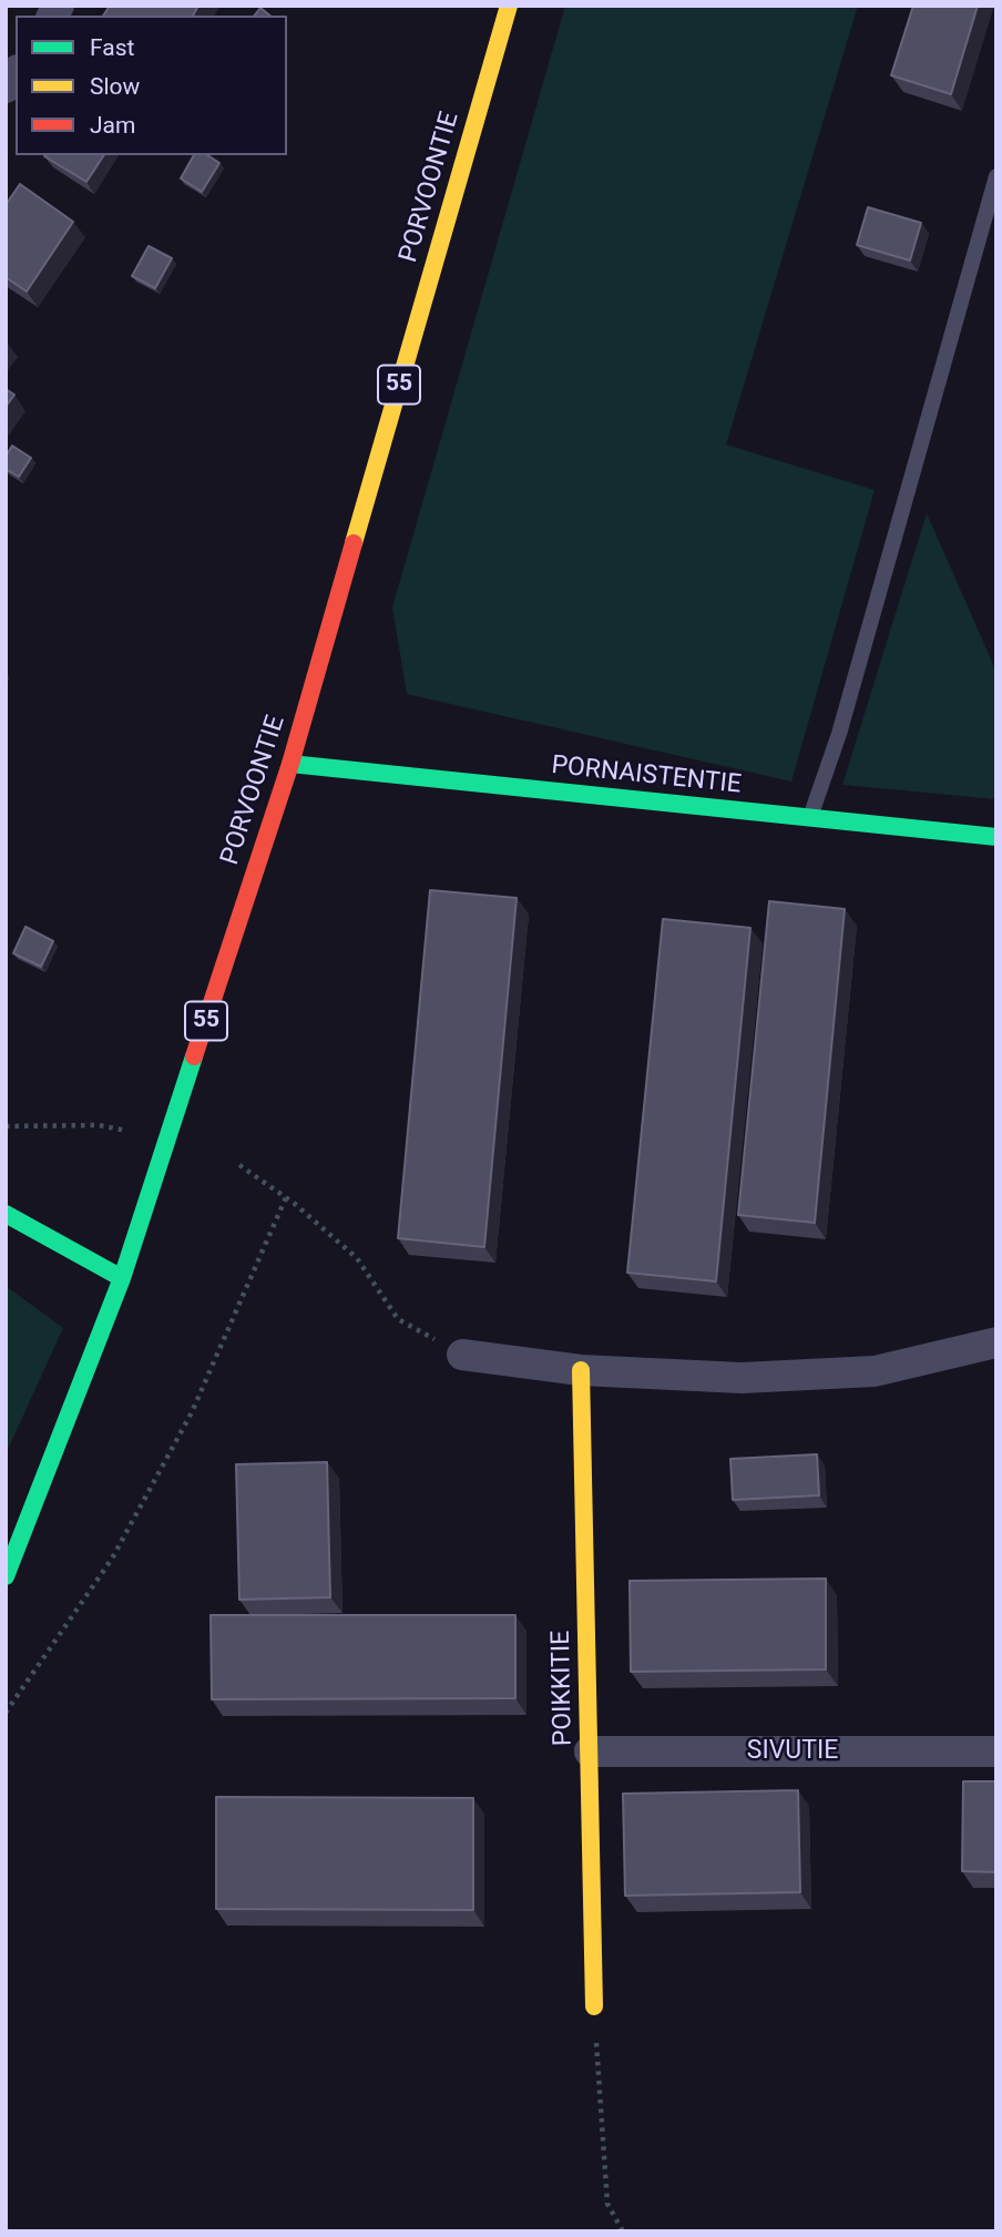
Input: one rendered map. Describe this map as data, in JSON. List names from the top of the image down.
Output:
{
  "streets": {
    "main road": [
      "PORVOONTIE",
      "55",
      "PORNAISTENTIE",
      "POIKKITIE"
    ],
    "street": ["SIVUTIE"]
  },
  "crossings": [
    ["PORVOONTIE", "PORNAISTENTIE"],
    ["POIKKITIE", "SIVUTIE"]
  ],
  "legend": ["Fast", "Slow", "Jam"]
}
